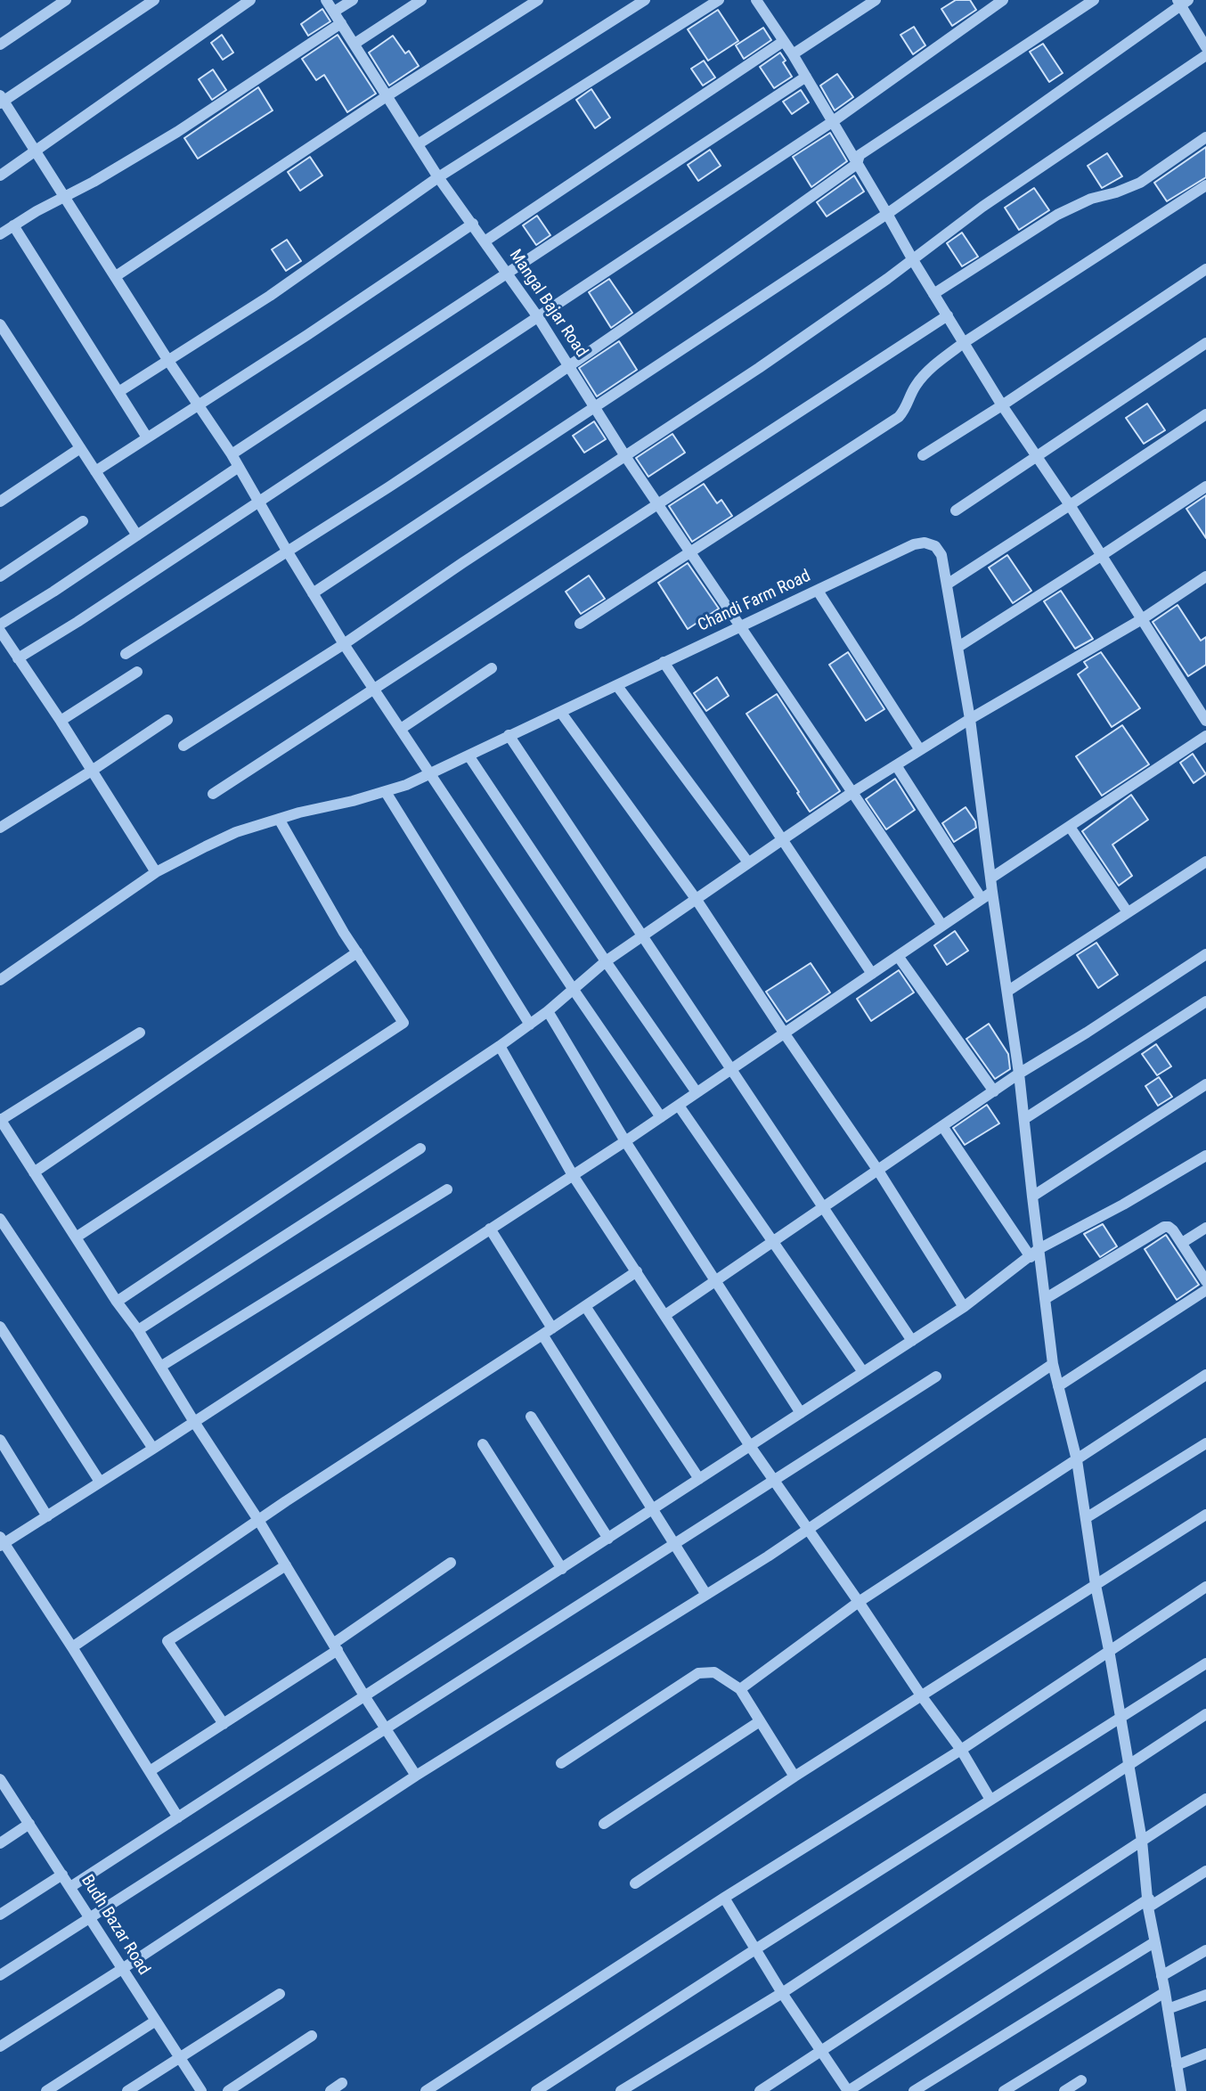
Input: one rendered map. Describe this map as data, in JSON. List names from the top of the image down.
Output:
{
  "streets": {
    "street": ["Mangal Bajar Road", "Chandi Farm Road", "Budh Bazar Road"]
  },
  "crossings": [
    ["Mangal Bajar Road", "Chandi Farm Road"]
  ]
}
